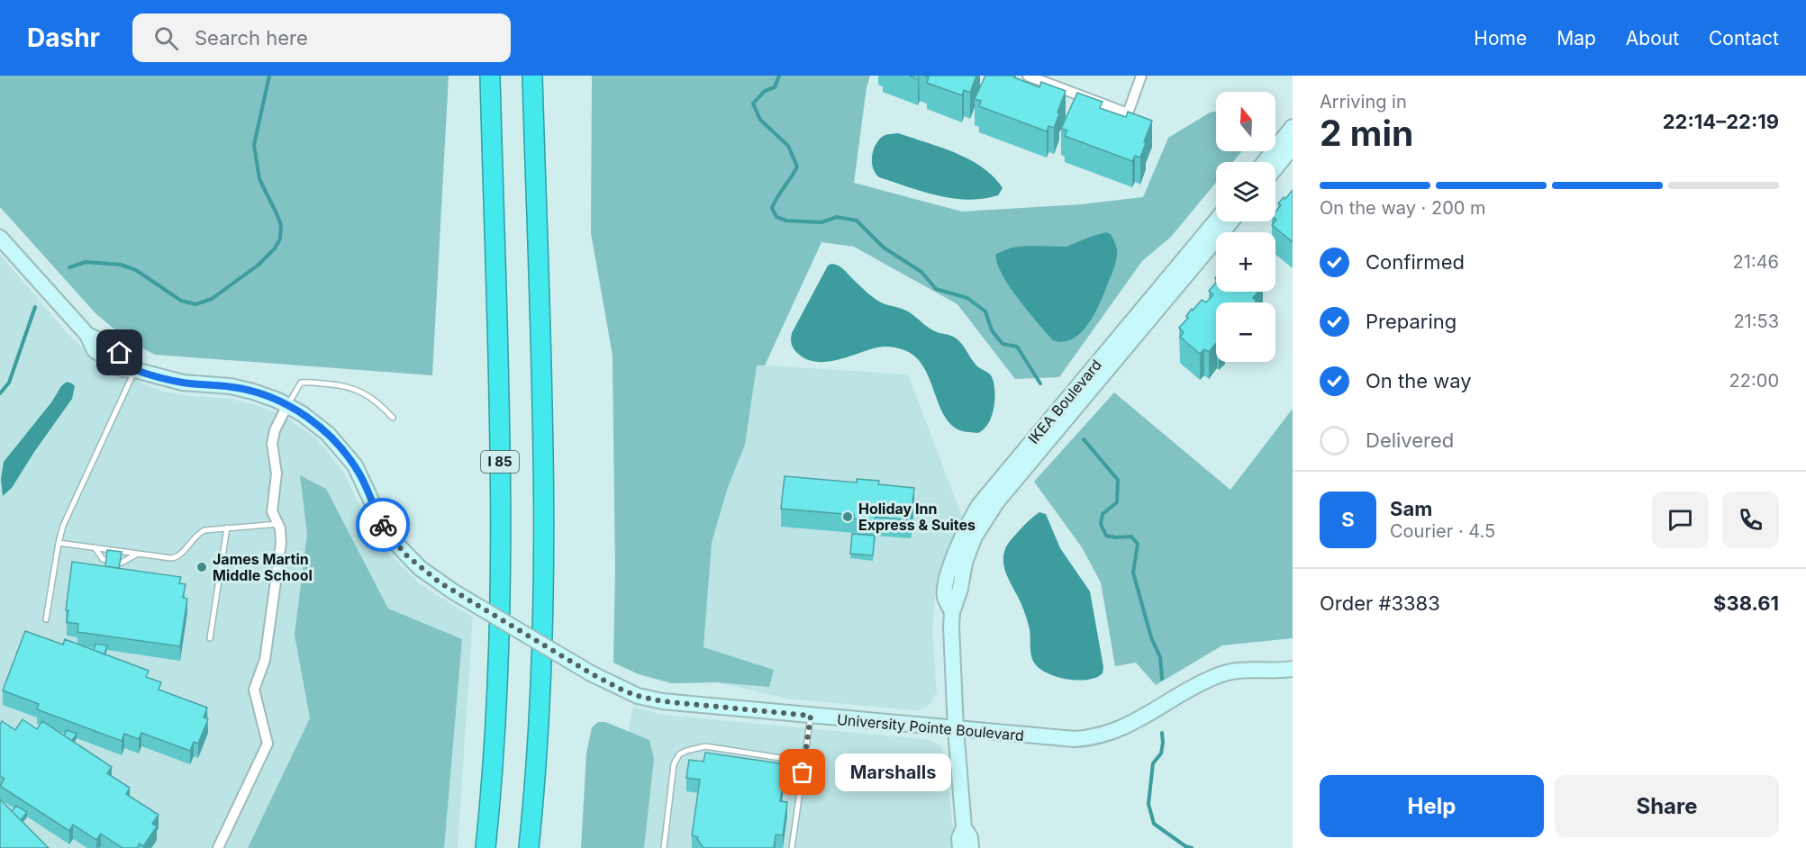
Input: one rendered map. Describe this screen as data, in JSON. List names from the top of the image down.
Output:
{
  "streets": {
    "highway": ["I 85"],
    "street": ["IKEA Boulevard", "University Pointe Boulevard"]
  },
  "crossings": [
    ["IKEA Boulevard", "University Pointe Boulevard"]
  ],
  "places": ["Holiday Inn Express & Suites", "James Martin Middle School", "Marshalls"],
  "north": "top",
  "page": {
    "header": "Dashr",
    "search": "Search here",
    "nav": [
      "Home",
      "Map",
      "About",
      "Contact"
    ],
    "heading": ["2 min", "Arriving in", "22:14–22:19"],
    "panel": [
      "Sam",
      "Courier · 4.5",
      "Order #3383",
      "$38.61"
    ],
    "map_buttons": ["+", "−"],
    "bar": "On the way · 200 m",
    "list": [
      ["Confirmed", "21:46"],
      ["Preparing", "21:53"],
      ["On the way", "22:00"],
      "Delivered"
    ],
    "round": "S",
    "bubble": "Marshalls",
    "buttons": ["Help", "Share"]
  }
}
